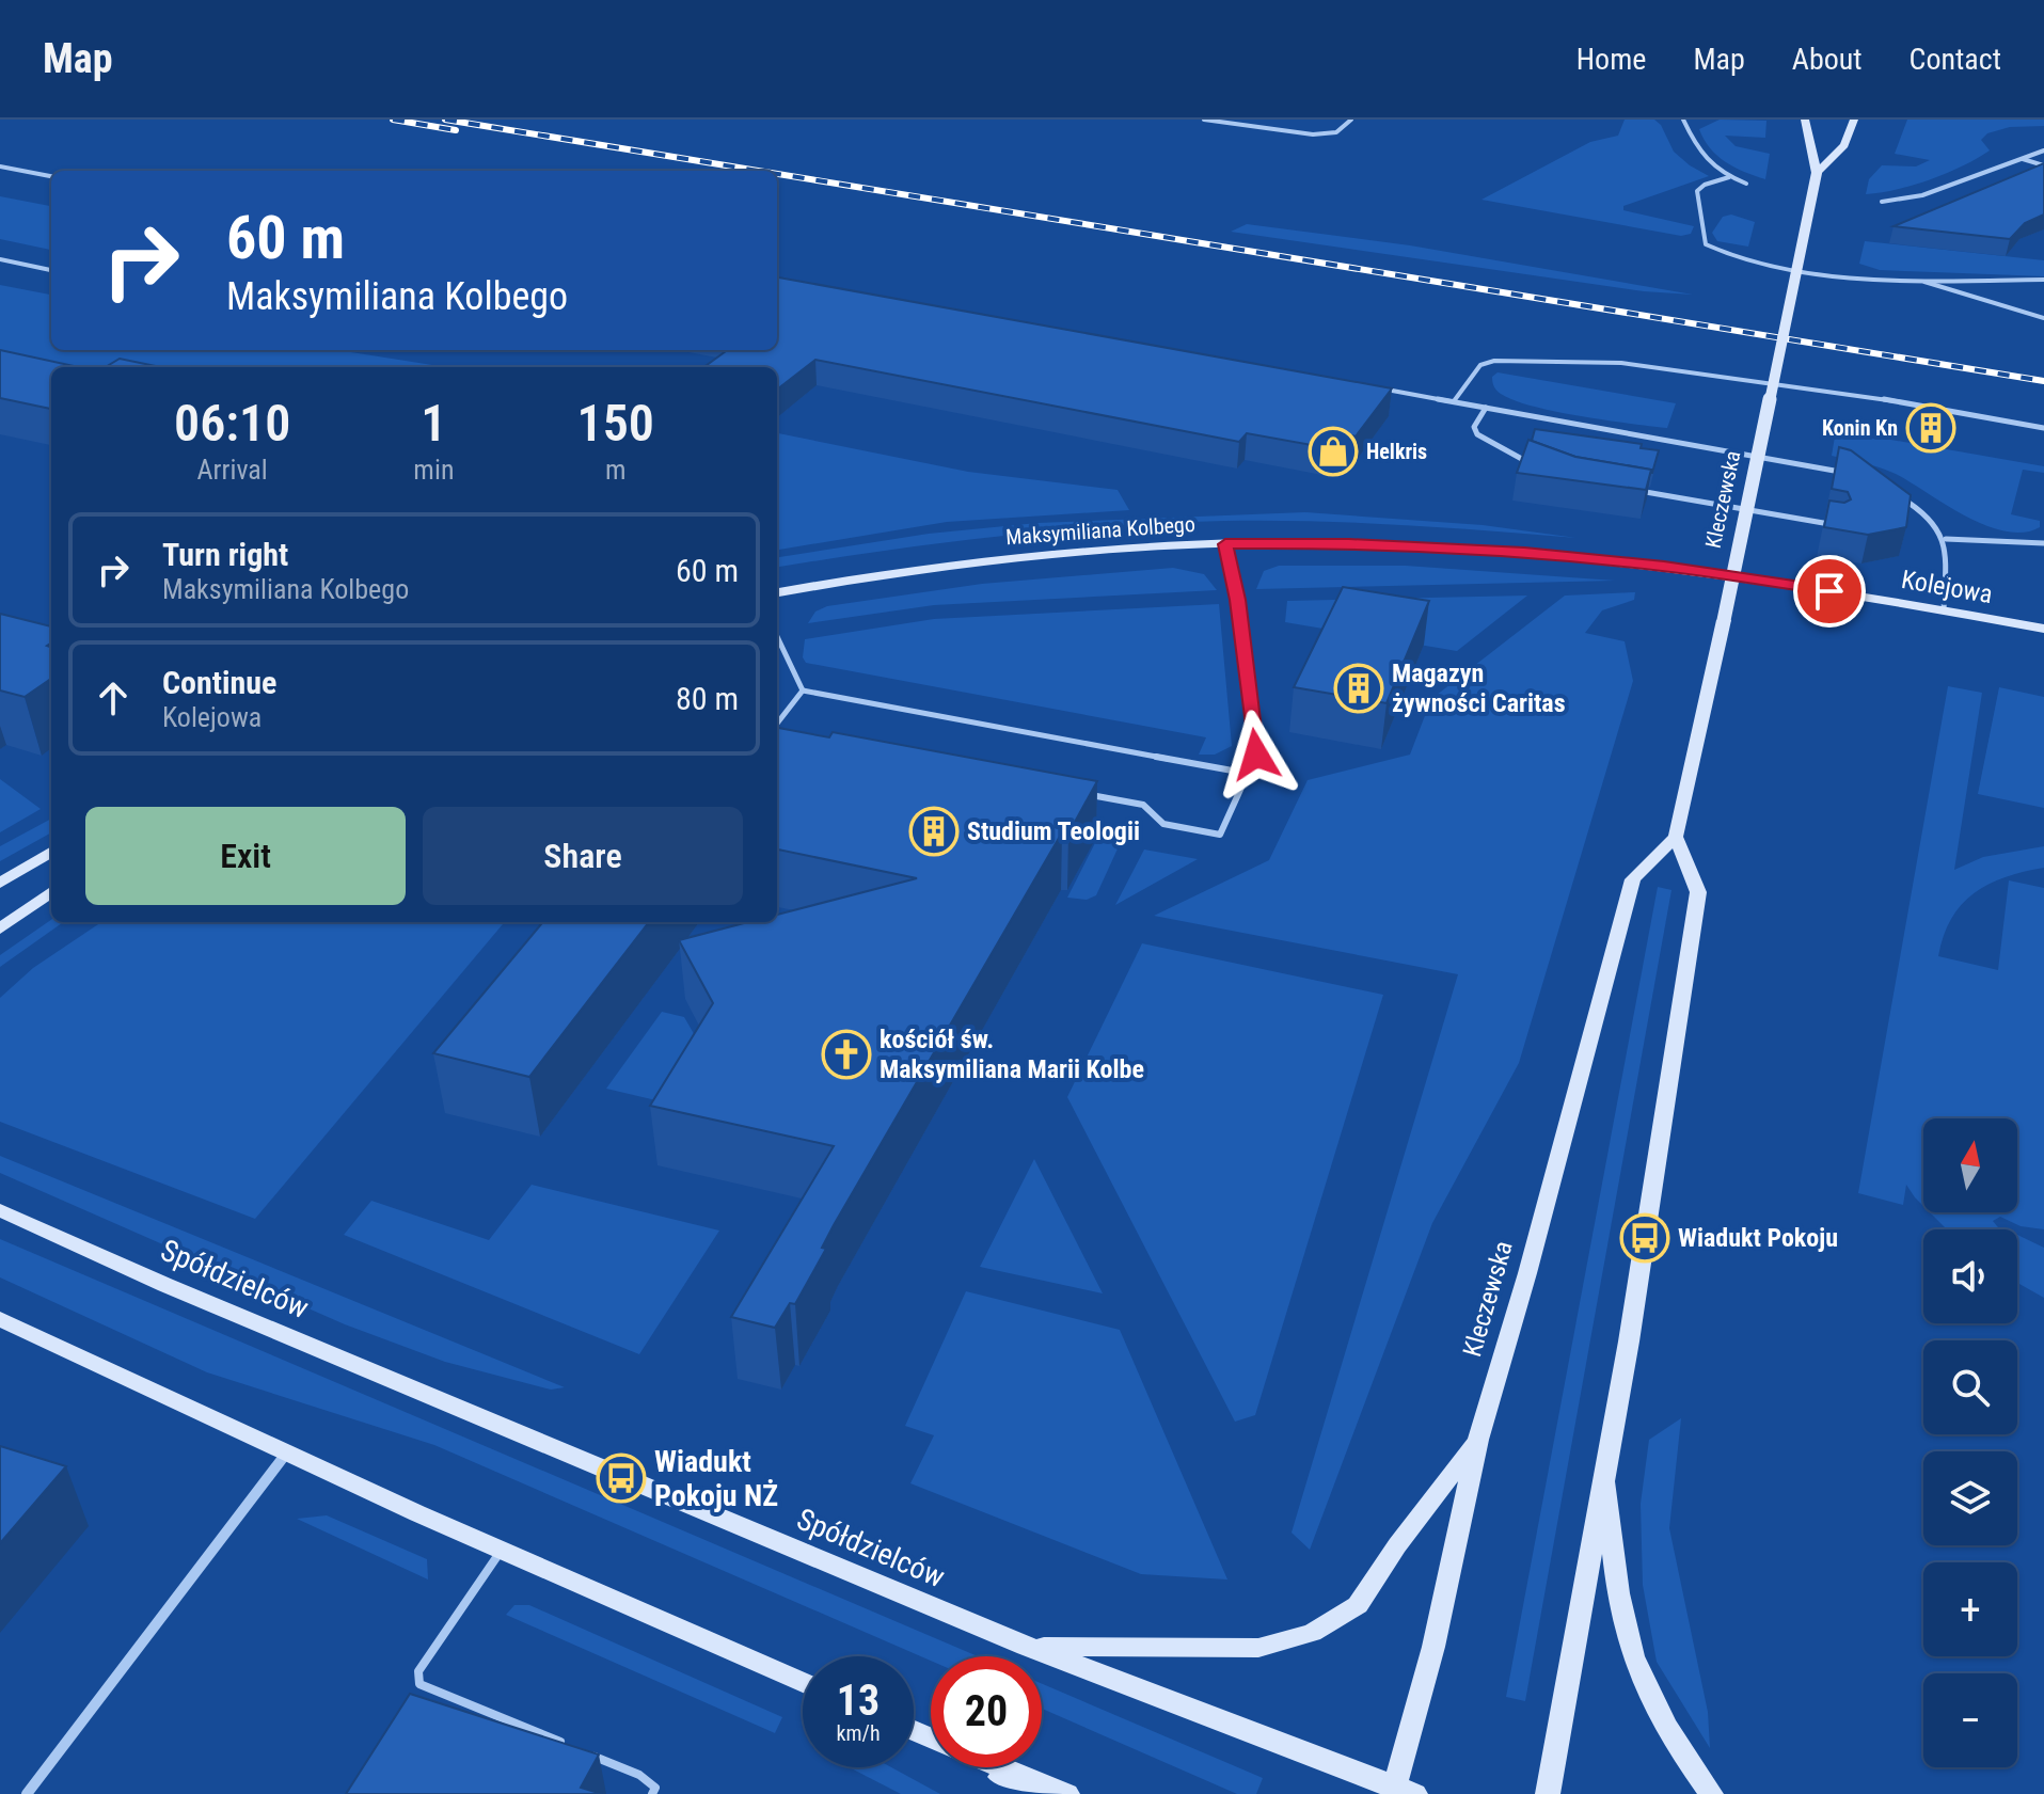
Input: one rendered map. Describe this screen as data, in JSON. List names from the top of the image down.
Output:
{
  "streets": {
    "main road": [
      "Kleczewska",
      "Maksymiliana Kolbego",
      "Kolejowa",
      "Spółdzielców"
    ]
  },
  "crossings": [
    ["Kleczewska", "Spółdzielców"],
    ["Maksymiliana Kolbego", "Kolejowa"]
  ],
  "places": {
    "building": ["Konin Kn", "Magazyn żywności Caritas", "Studium Teologii"],
    "shop": ["Helkris"],
    "church": ["kościół św. Maksymiliana Marii Kolbe"],
    "bus stop": ["Wiadukt Pokoju", "Wiadukt Pokoju NŻ"]
  },
  "north": "top",
  "page": {
    "header": "Map",
    "nav": [
      "Home",
      "Map",
      "About",
      "Contact"
    ],
    "turn": ["60 m", "Maksymiliana Kolbego"],
    "eta": [
      "06:10",
      "Arrival",
      "1",
      "min",
      "150",
      "m"
    ],
    "list": [
      {
        "name": "Turn right",
        "note": "Maksymiliana Kolbego",
        "value": "60 m"
      },
      {
        "name": "Continue",
        "note": "Kolejowa",
        "value": "80 m"
      }
    ],
    "buttons": ["Exit", "Share"],
    "map_buttons": ["+", "−"],
    "speed": "13 km/h",
    "limit": "20"
  }
}
